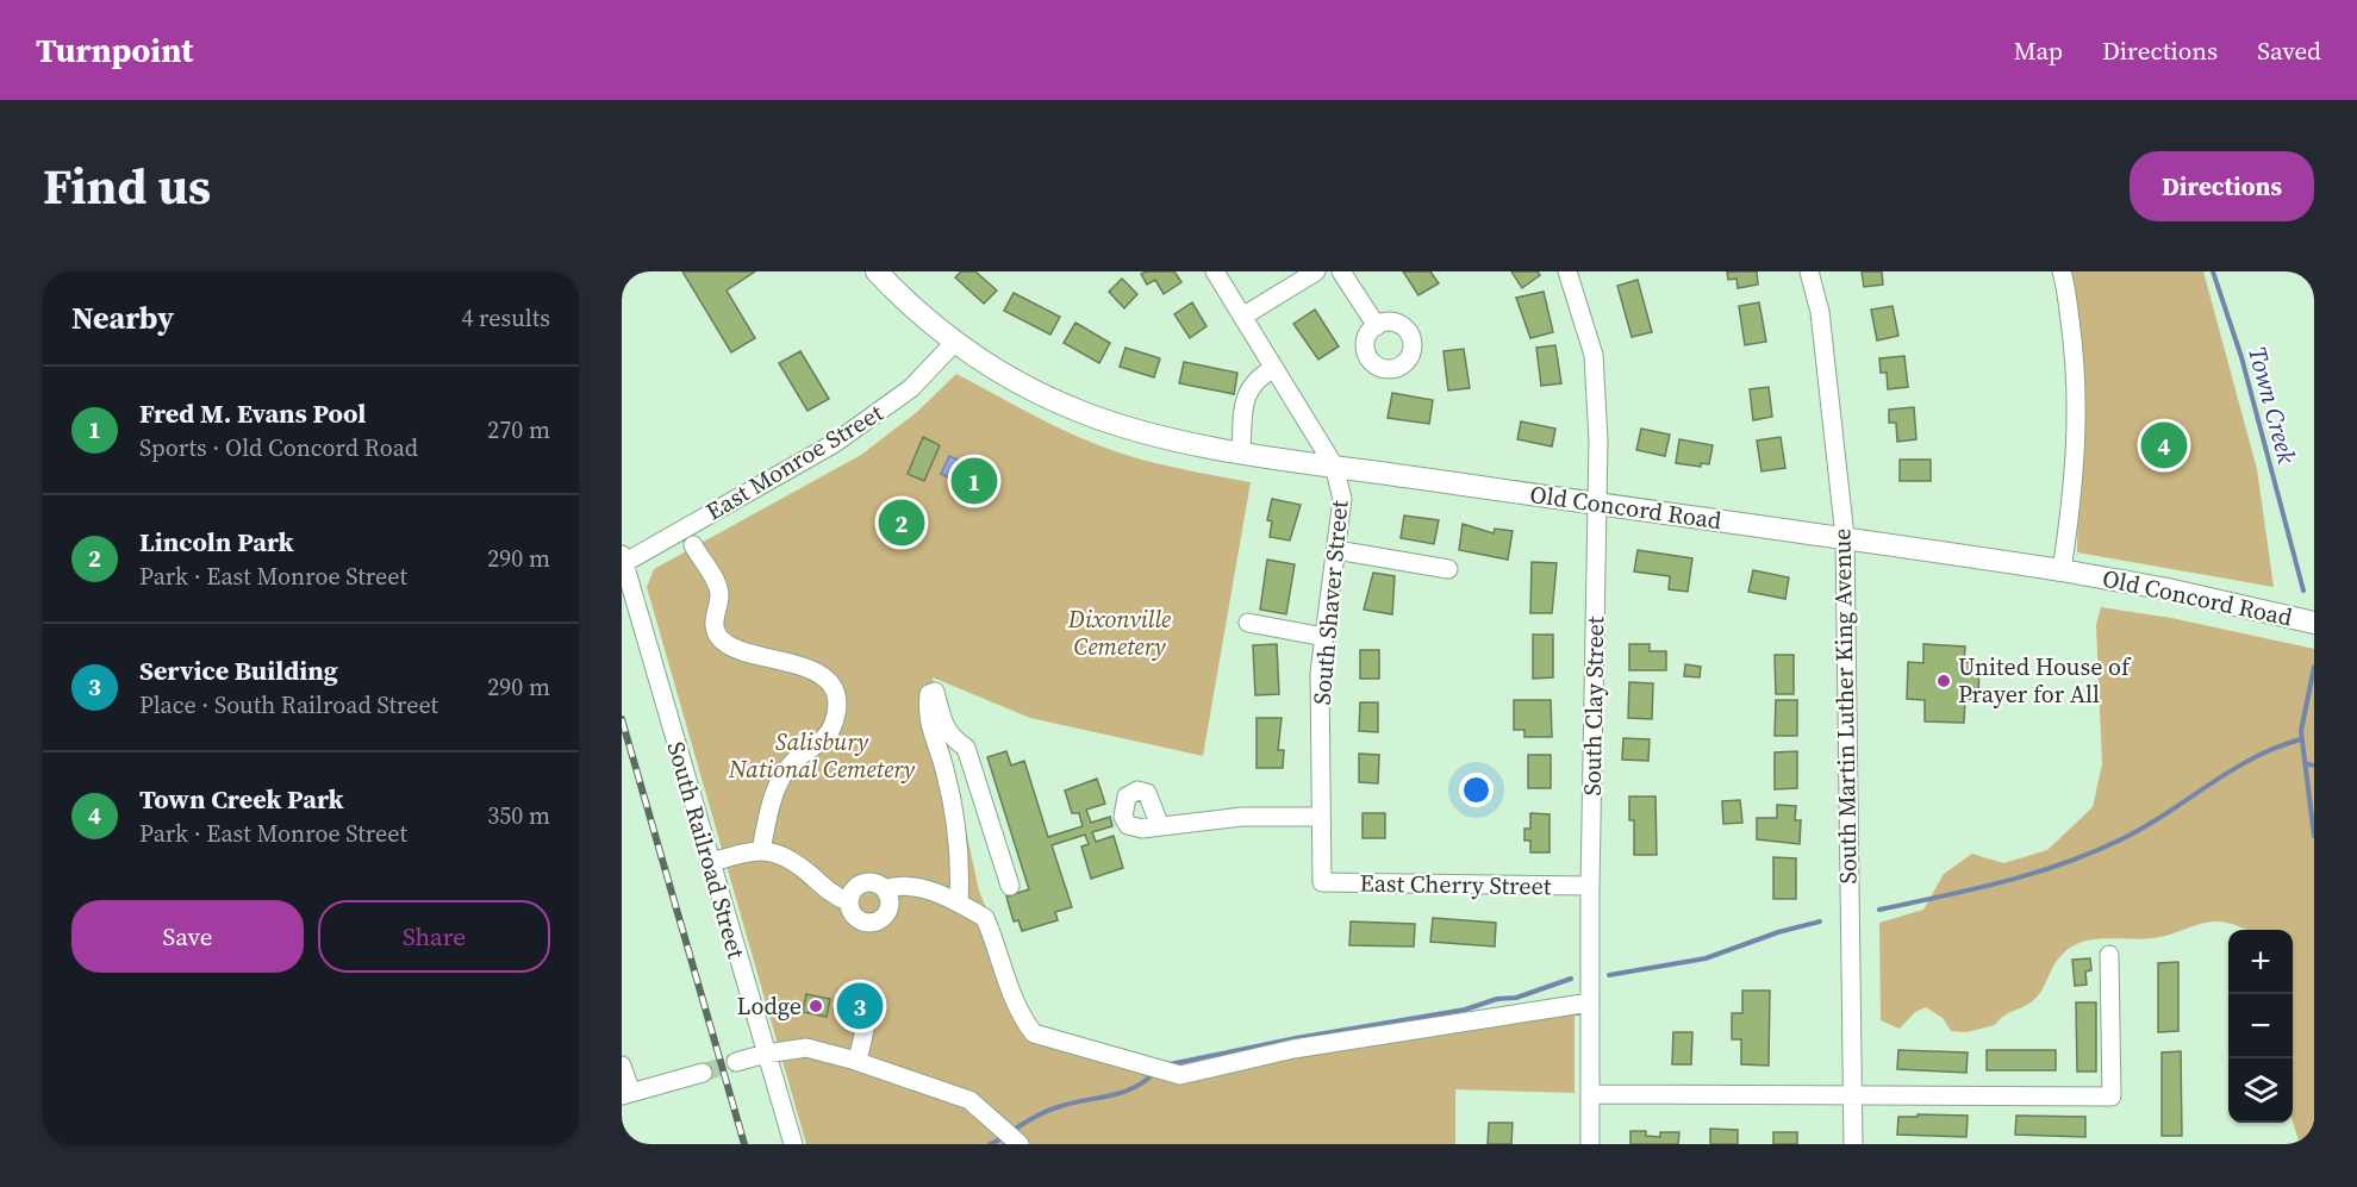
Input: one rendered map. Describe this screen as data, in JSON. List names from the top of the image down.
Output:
{
  "streets": {
    "main road": ["Old Concord Road"],
    "street": [
      "East Monroe Street",
      "South Shaver Street",
      "South Clay Street",
      "South Martin Luther King Avenue",
      "South Railroad Street",
      "East Cherry Street"
    ]
  },
  "crossings": [
    ["East Monroe Street", "Old Concord Road"],
    ["East Monroe Street", "South Railroad Street"],
    ["Old Concord Road", "South Shaver Street"],
    ["Old Concord Road", "South Clay Street"],
    ["Old Concord Road", "South Martin Luther King Avenue"],
    ["South Shaver Street", "East Cherry Street"],
    ["South Clay Street", "East Cherry Street"]
  ],
  "water": ["Town Creek"],
  "parks": ["Dixonville Cemetery", "Salisbury National Cemetery"],
  "places": ["United House of Prayer for All", "Lodge"],
  "page": {
    "header": "Turnpoint",
    "nav": ["Map", "Directions", "Saved"],
    "title": "Find us",
    "buttons": [
      "Directions",
      ["Save", "Share"]
    ],
    "heading": ["Nearby", "4 results"],
    "list": [
      {
        "mark": "1",
        "name": "Fred M. Evans Pool",
        "note": "Sports · Old Concord Road",
        "value": "270 m"
      },
      {
        "mark": "2",
        "name": "Lincoln Park",
        "note": "Park · East Monroe Street",
        "value": "290 m"
      },
      {
        "mark": "3",
        "name": "Service Building",
        "note": "Place · South Railroad Street",
        "value": "290 m"
      },
      {
        "mark": "4",
        "name": "Town Creek Park",
        "note": "Park · East Monroe Street",
        "value": "350 m"
      }
    ],
    "pins": [
      "4",
      "1",
      "2",
      "3"
    ],
    "map_buttons": ["+", "−"]
  }
}
